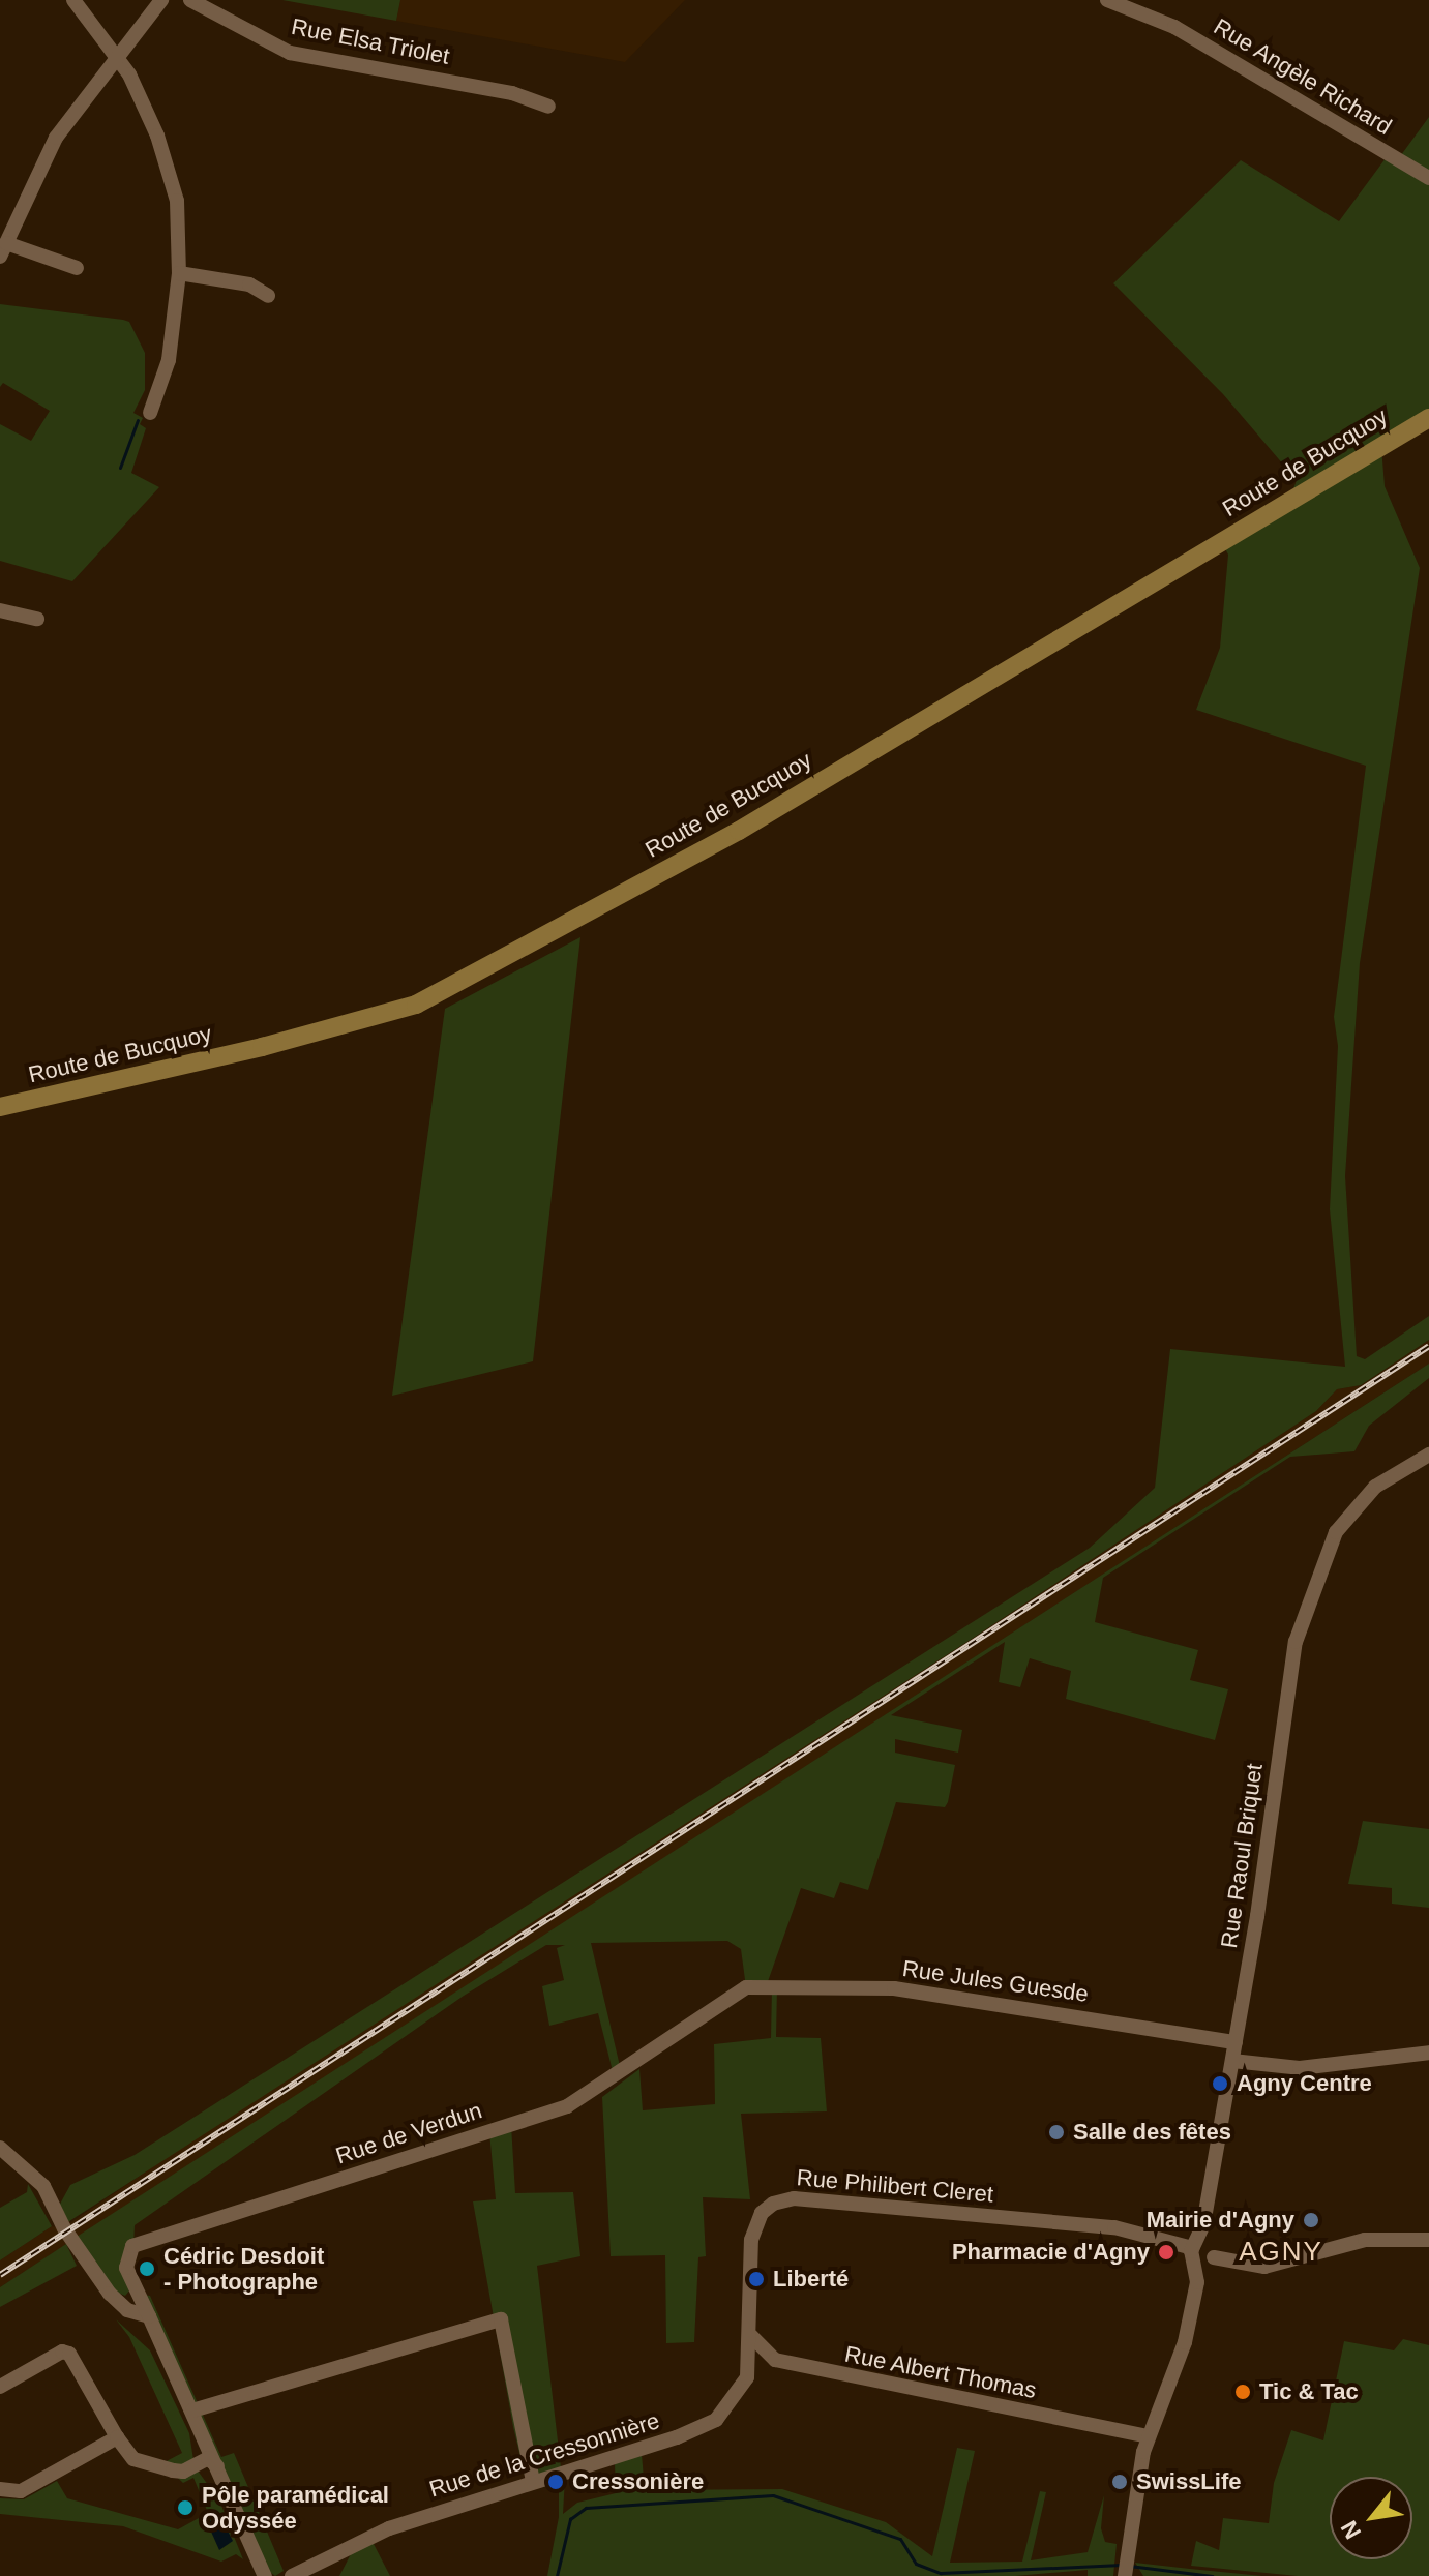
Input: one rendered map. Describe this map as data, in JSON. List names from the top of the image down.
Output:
{
  "streets": {
    "main road": ["Route de Bucquoy"],
    "street": [
      "Rue Elsa Triolet",
      "Rue Angèle Richard",
      "Rue Raoul Briquet",
      "Rue Jules Guesde",
      "Rue de Verdun",
      "Rue Philibert Cleret",
      "Rue Albert Thomas",
      "Rue de la Cressonnière"
    ]
  },
  "crossings": [
    ["Rue Raoul Briquet", "Rue Jules Guesde"],
    ["Rue Raoul Briquet", "Rue Philibert Cleret"],
    ["Rue Raoul Briquet", "Rue Albert Thomas"],
    ["Rue Jules Guesde", "Rue de Verdun"],
    ["Rue Philibert Cleret", "Rue de la Cressonnière"]
  ],
  "districts": ["AGNY"],
  "places": [
    "Agny Centre",
    "Salle des fêtes",
    "Mairie d'Agny",
    "Pharmacie d'Agny",
    "Cédric Desdoit - Photographe",
    "Liberté",
    "Tic & Tac",
    "Cressonière",
    "SwissLife",
    "Pôle paramédical Odyssée"
  ],
  "north": "bottom left"
}
